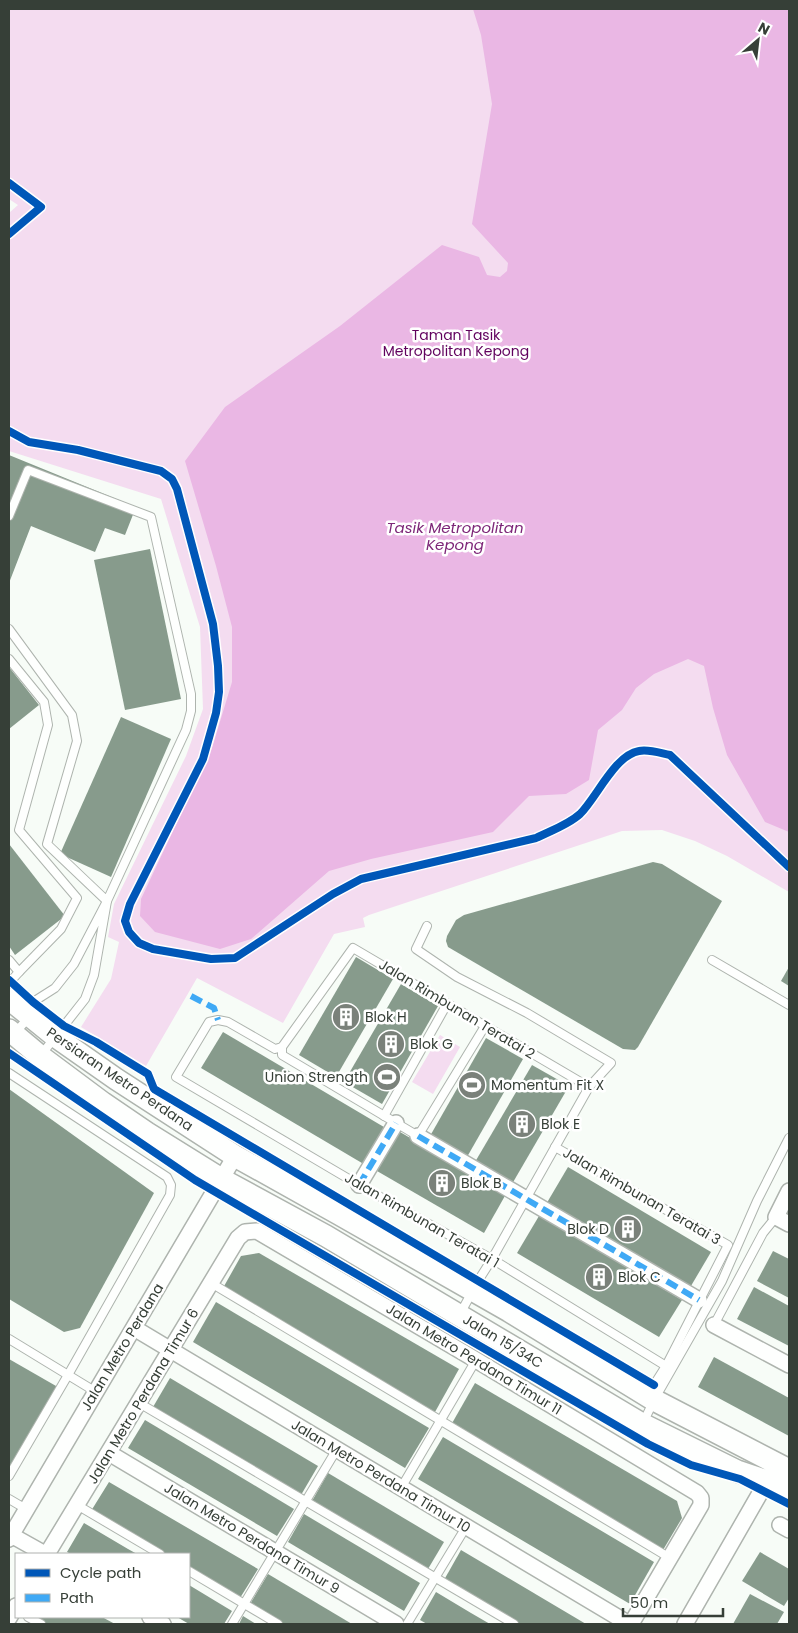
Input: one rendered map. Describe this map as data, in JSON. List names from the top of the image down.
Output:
{
  "streets": {
    "street": [
      "Persiaran Metro Perdana",
      "Jalan 15/34C",
      "Jalan Metro Perdana",
      "Jalan Metro Perdana Timur 11",
      "Jalan Metro Perdana Timur 6",
      "Jalan Metro Perdana Timur 10",
      "Jalan Metro Perdana Timur 9"
    ],
    "lane": ["Jalan Rimbunan Teratai 2", "Jalan Rimbunan Teratai 3", "Jalan Rimbunan Teratai 1"]
  },
  "crossings": [
    ["Jalan Rimbunan Teratai 2", "Jalan Rimbunan Teratai 1"],
    ["Persiaran Metro Perdana", "Jalan 15/34C"],
    ["Persiaran Metro Perdana", "Jalan Metro Perdana"],
    ["Jalan 15/34C", "Jalan Metro Perdana"],
    ["Jalan Metro Perdana", "Jalan Metro Perdana Timur 10"],
    ["Jalan Metro Perdana Timur 11", "Jalan Metro Perdana Timur 6"],
    ["Jalan Metro Perdana Timur 6", "Jalan Metro Perdana Timur 10"],
    ["Jalan Metro Perdana Timur 6", "Jalan Metro Perdana Timur 9"]
  ],
  "water": ["Tasik Metropolitan Kepong"],
  "parks": ["Taman Tasik Metropolitan Kepong"],
  "places": {
    "building": [
      "Blok H",
      "Blok G",
      "Blok E",
      "Blok B",
      "Blok D",
      "Blok C"
    ],
    "sports": ["Union Strength", "Momentum Fit X"]
  },
  "legend": ["Cycle path", "Path"],
  "scale_bar": "50 m",
  "north": "top right"
}
